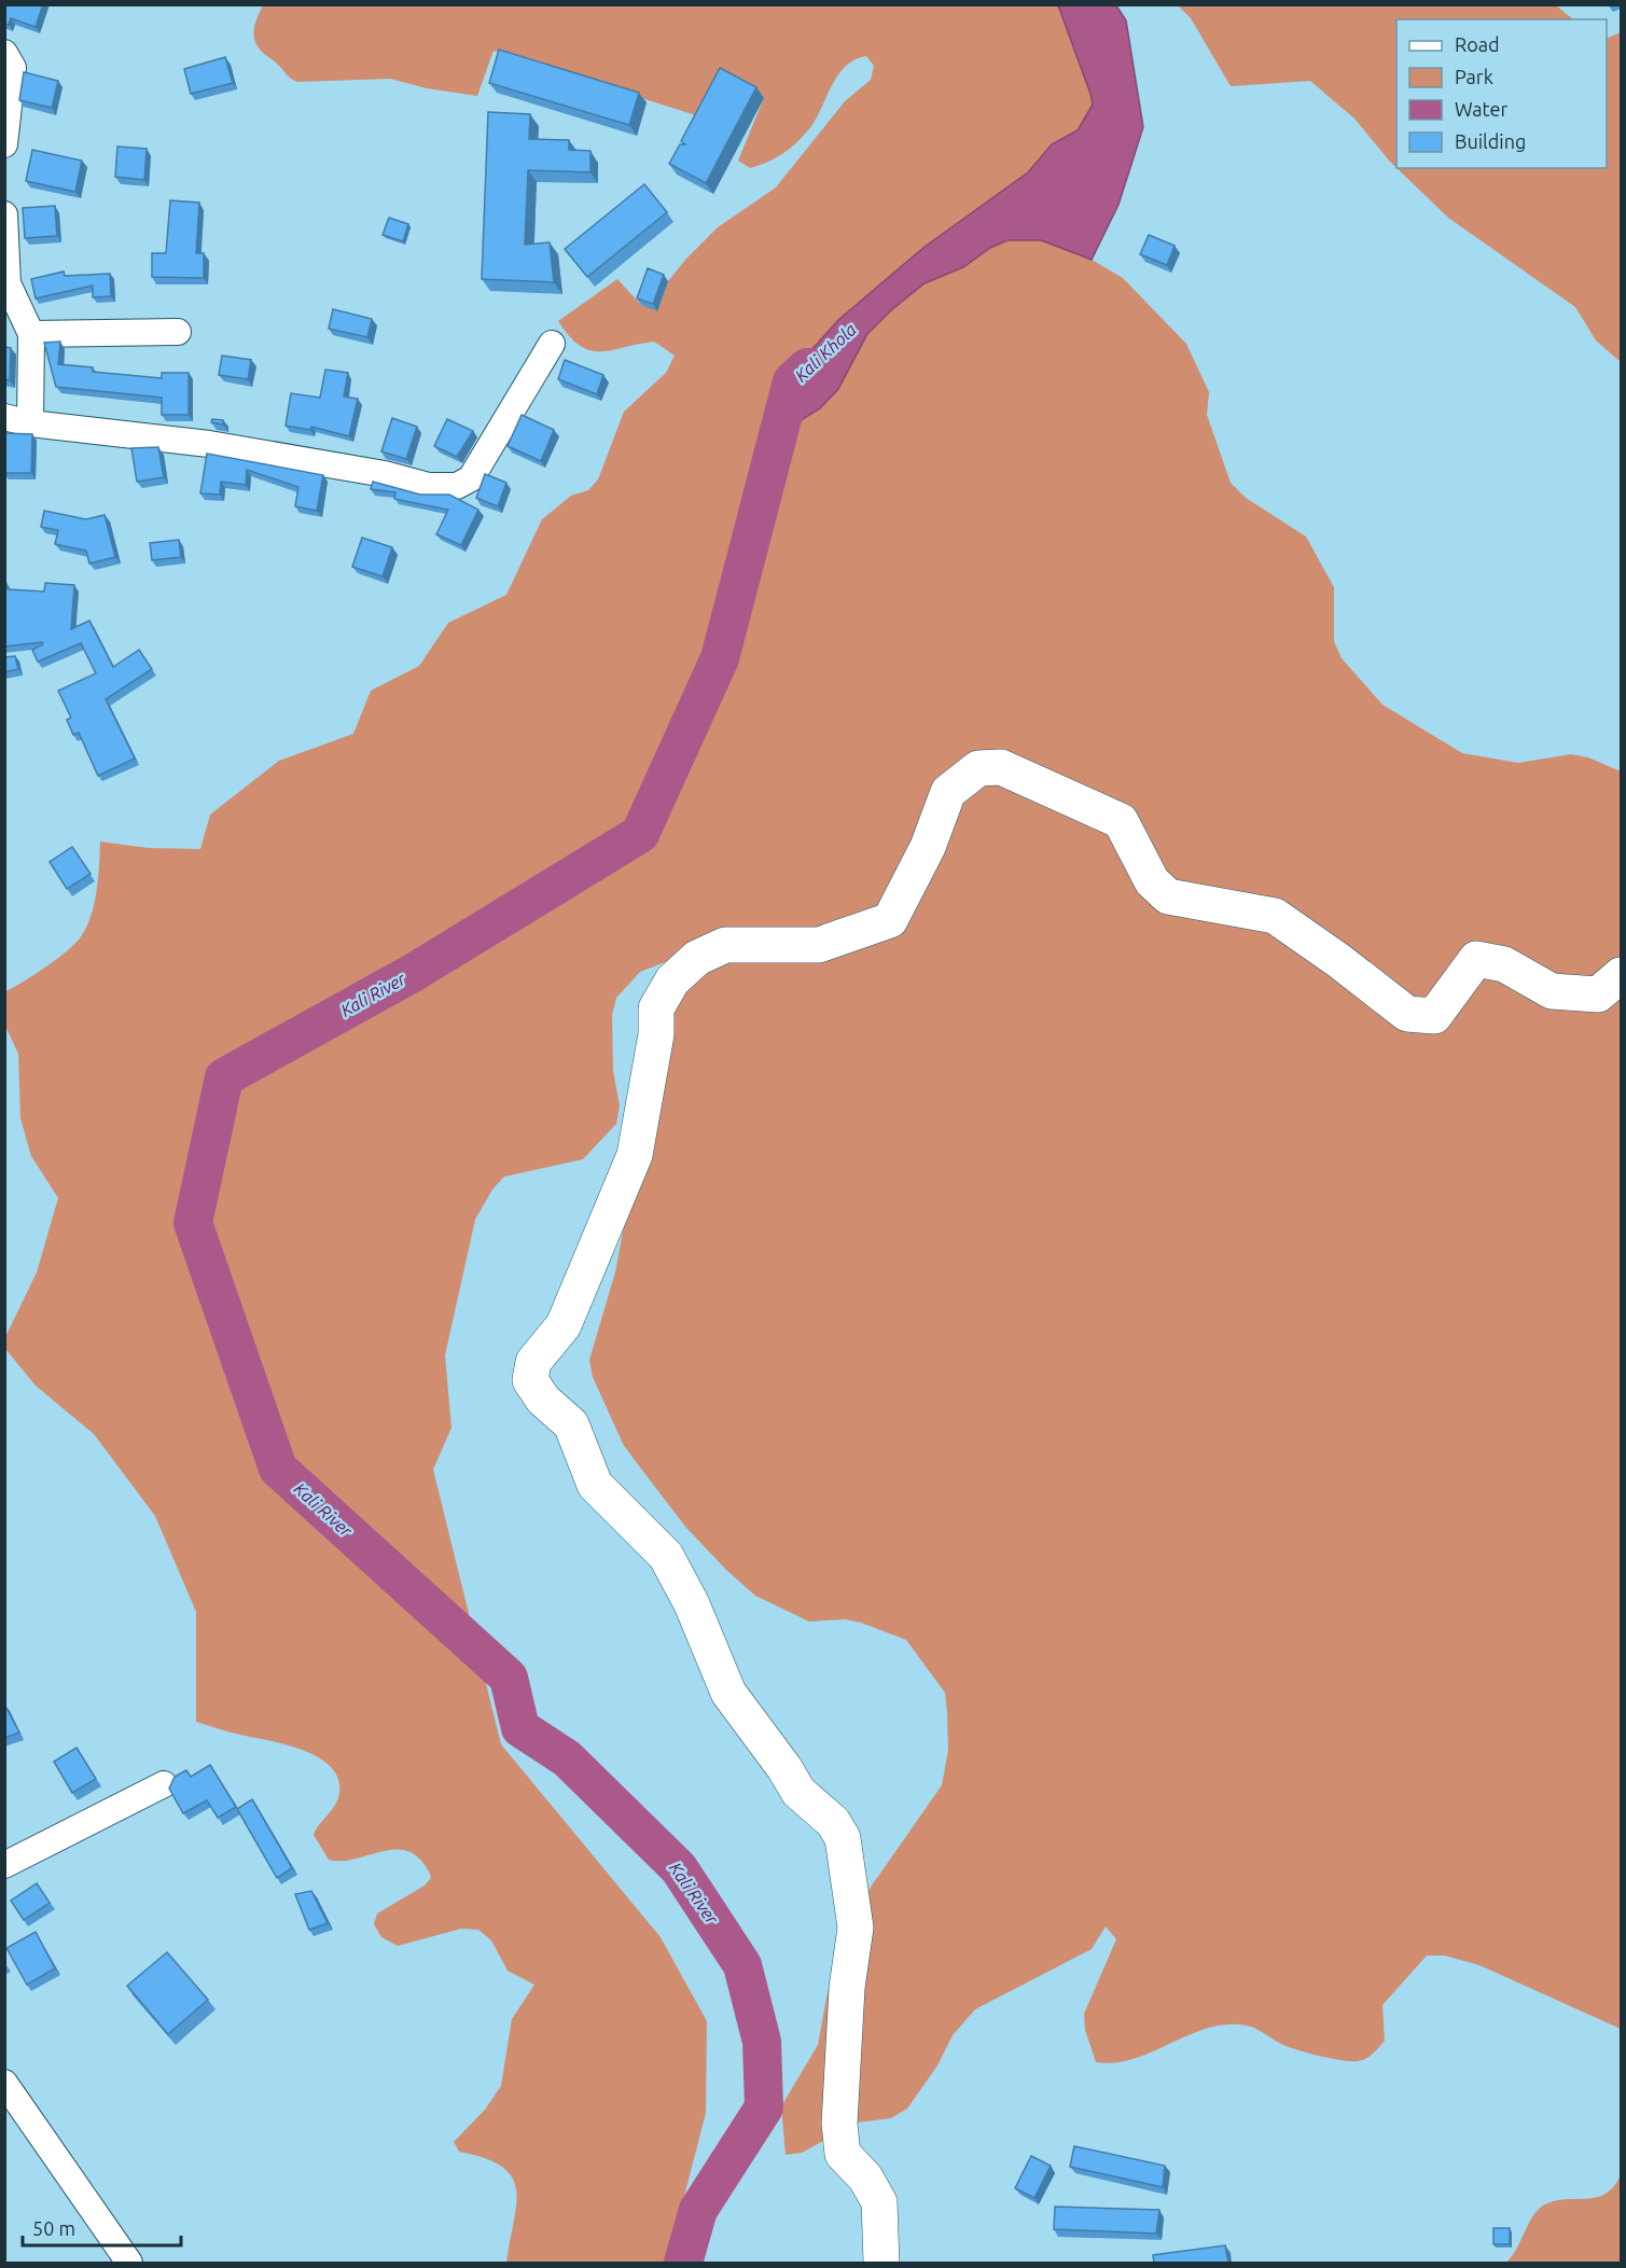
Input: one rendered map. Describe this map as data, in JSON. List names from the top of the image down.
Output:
{
  "water": ["Kali Khola", "Kali River"],
  "legend": [
    "Road",
    "Park",
    "Water",
    "Building"
  ],
  "scale_bar": "50 m"
}
